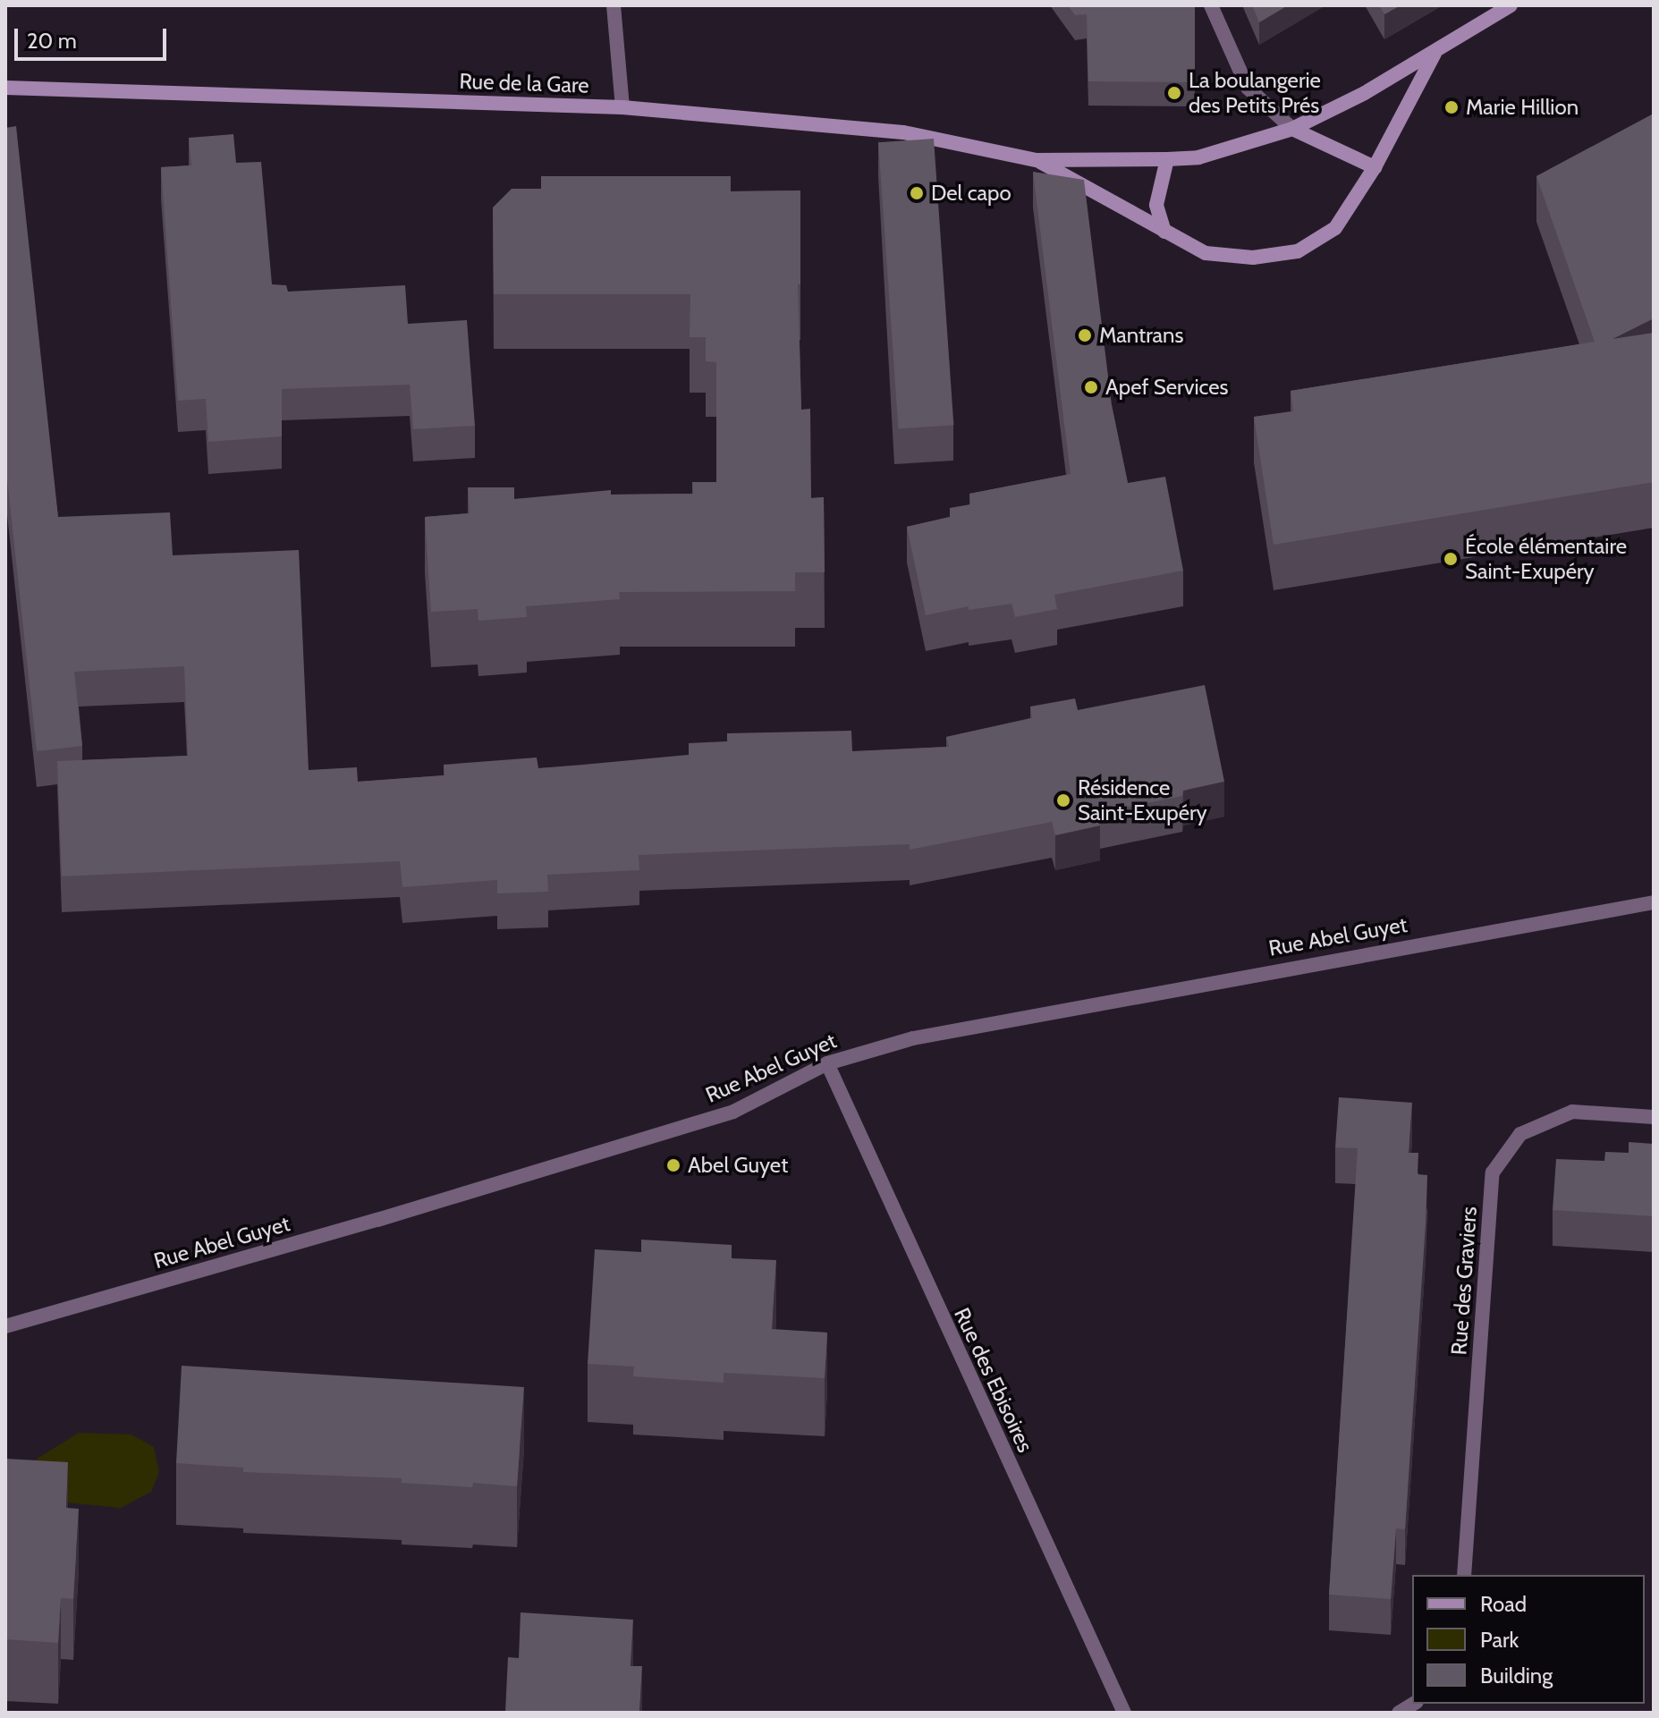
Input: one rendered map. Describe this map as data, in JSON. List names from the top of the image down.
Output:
{
  "streets": {
    "street": [
      "Rue de la Gare",
      "Rue Abel Guyet",
      "Rue des Graviers",
      "Rue des Ebisoires"
    ]
  },
  "crossings": [
    ["Rue Abel Guyet", "Rue des Ebisoires"]
  ],
  "places": [
    "La boulangerie des Petits Prés",
    "Marie Hillion",
    "Del capo",
    "Mantrans",
    "Apef Services",
    "École élémentaire Saint-Exupéry",
    "Résidence Saint-Exupéry",
    "Abel Guyet"
  ],
  "legend": ["Road", "Park", "Building"],
  "scale_bar": "20 m"
}
